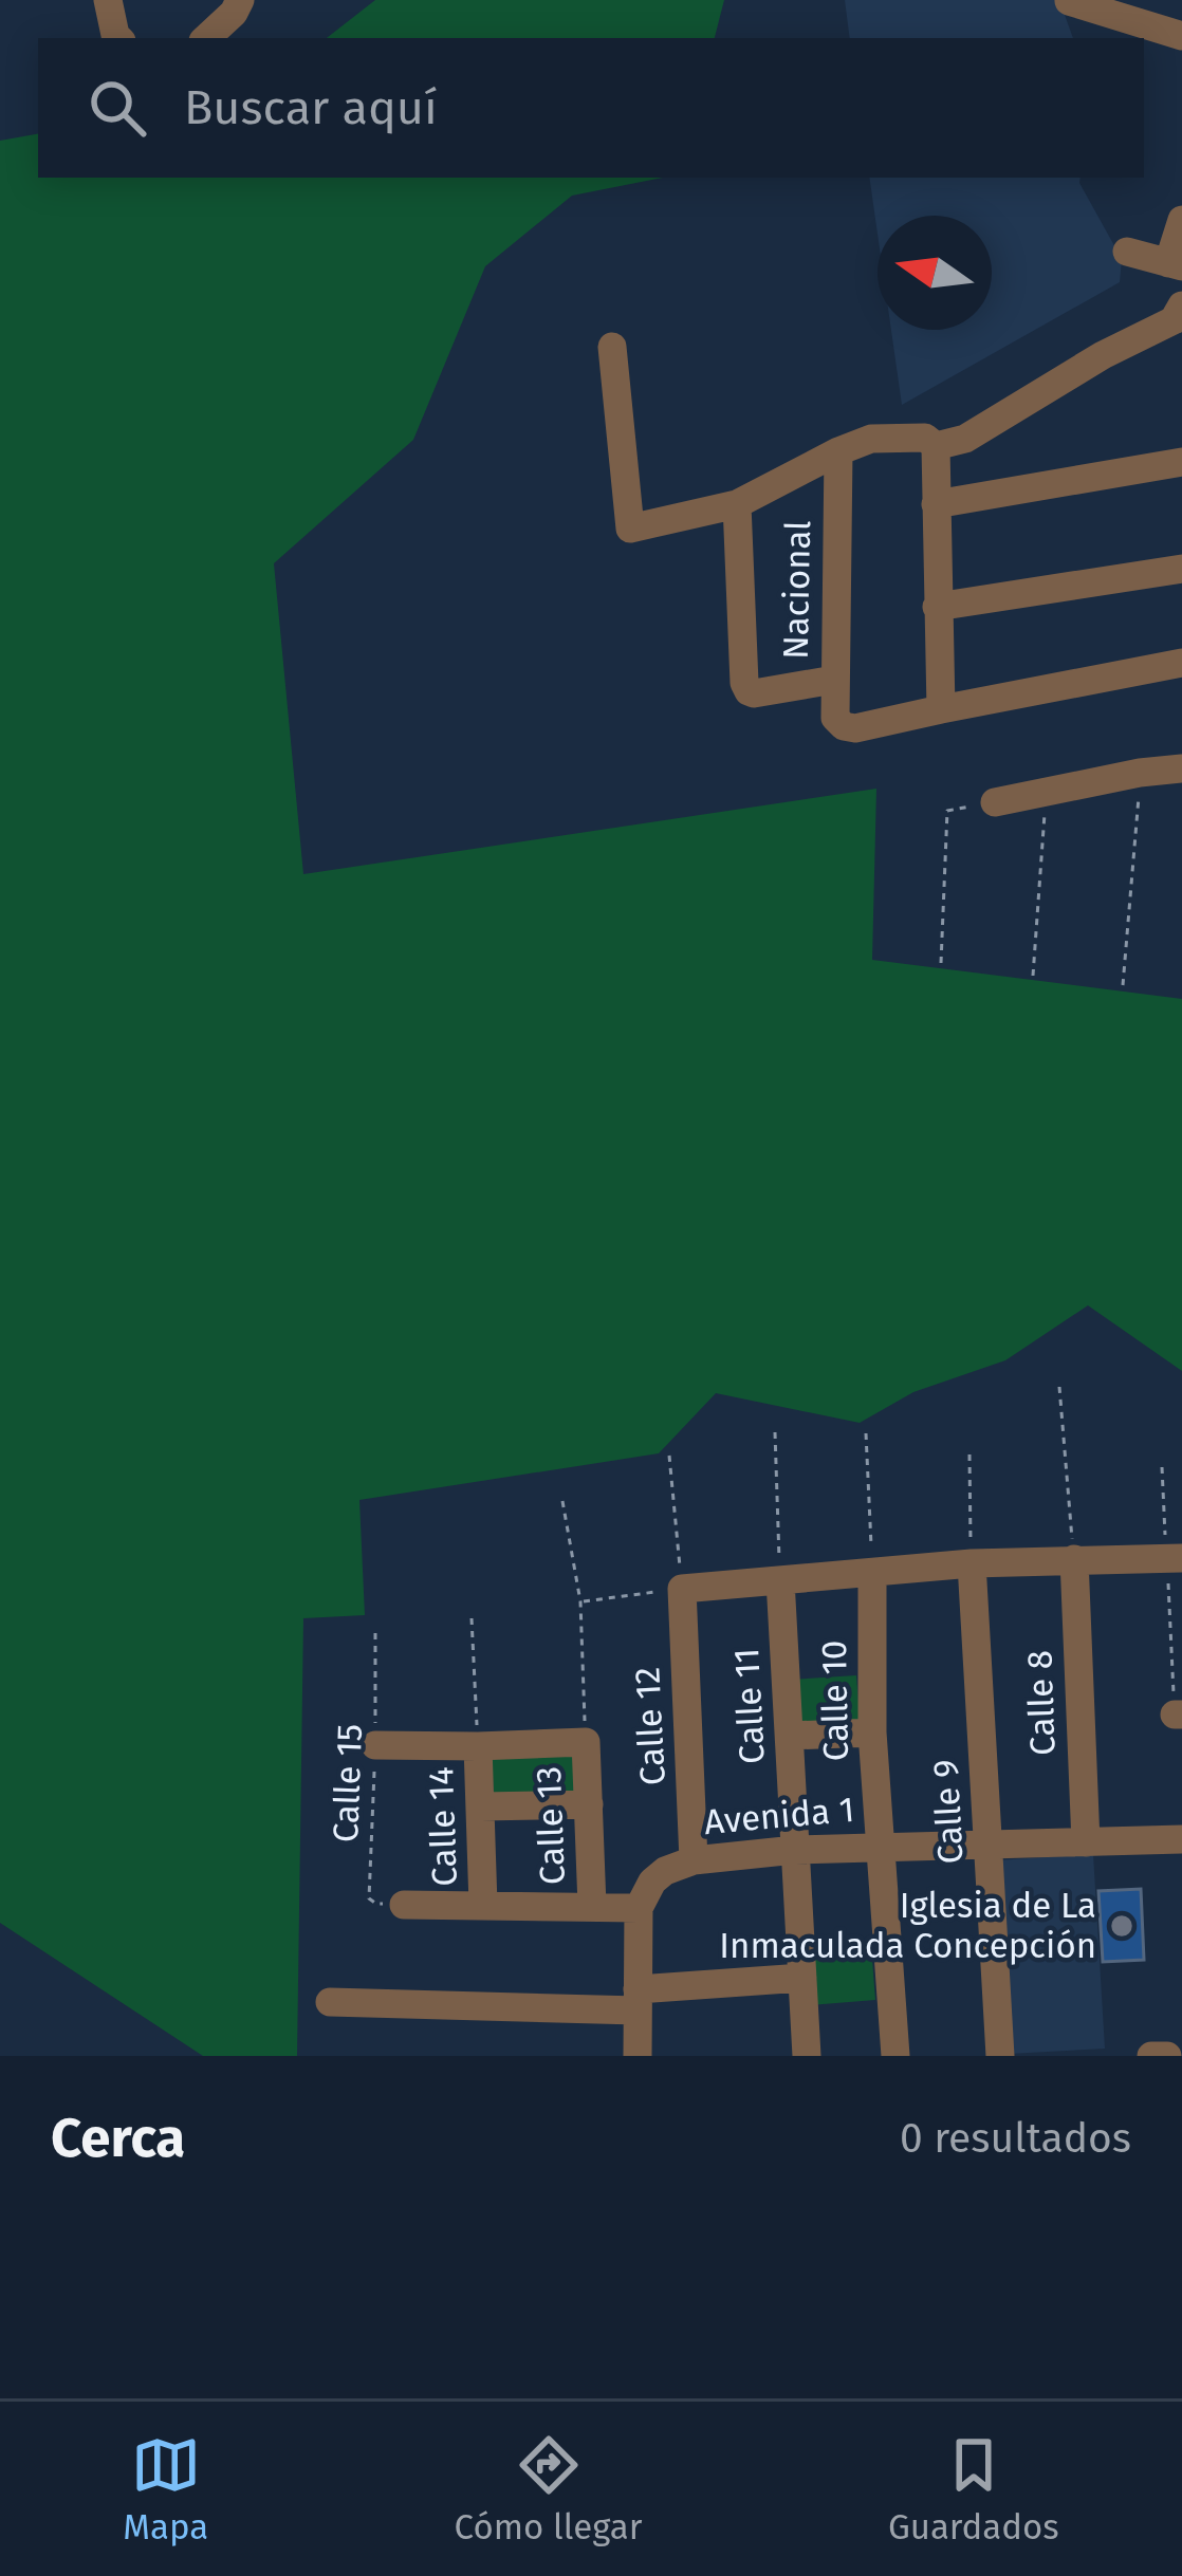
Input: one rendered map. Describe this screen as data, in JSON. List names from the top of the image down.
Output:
{
  "streets": {
    "street": [
      "Nacional",
      "Calle 10",
      "Calle 8",
      "Calle 11",
      "Calle 12",
      "Calle 9",
      "Avenida 1",
      "Calle 13",
      "Calle 14"
    ],
    "path": ["Calle 15"]
  },
  "crossings": [
    ["Calle 10", "Avenida 1"],
    ["Calle 8", "Avenida 1"],
    ["Calle 11", "Avenida 1"],
    ["Calle 12", "Avenida 1"],
    ["Calle 9", "Avenida 1"]
  ],
  "places": ["Iglesia de La Inmaculada Concepción"],
  "north": "left",
  "page": {
    "search": "Buscar aquí",
    "heading": ["Cerca", "0 resultados"],
    "nav": ["Mapa", "Cómo llegar", "Guardados"]
  }
}
